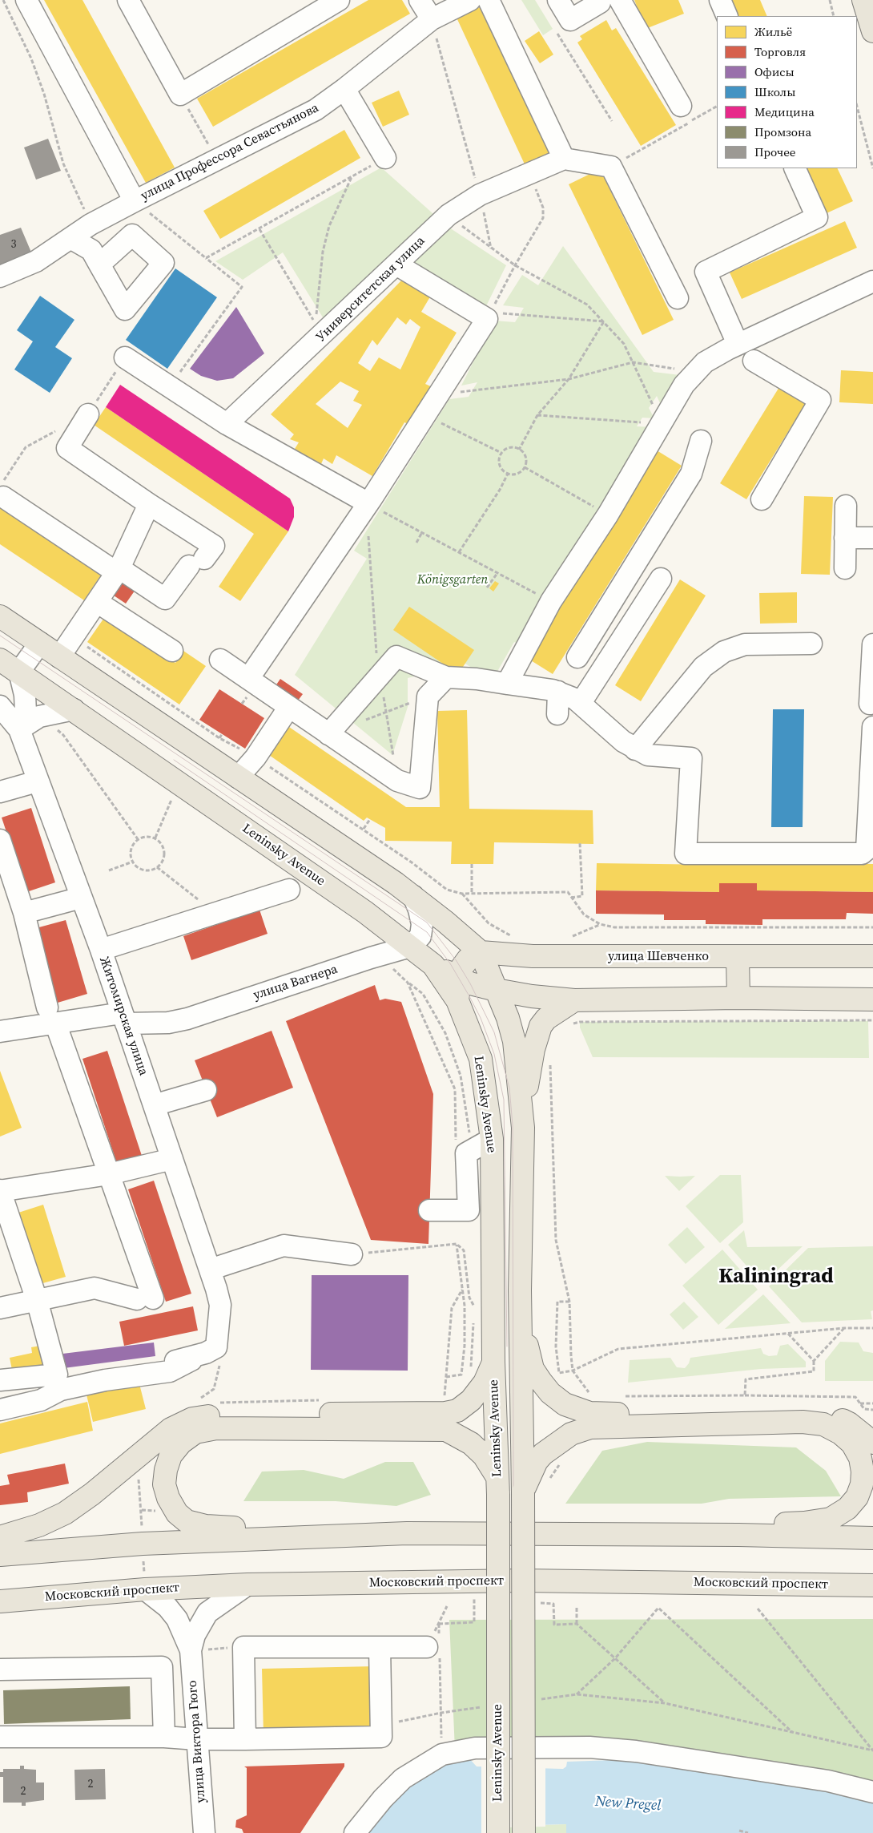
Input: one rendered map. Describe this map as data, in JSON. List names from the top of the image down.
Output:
{
  "streets": {
    "main road": ["Leninsky Avenue", "улица Шевченко", "Московский проспект"],
    "street": [
      "улица Профессора Севастьянова",
      "Университетская улица",
      "улица Вагнера",
      "Житомирская улица",
      "улица Виктора Гюго"
    ]
  },
  "crossings": [
    ["Leninsky Avenue", "улица Шевченко"],
    ["Leninsky Avenue", "улица Вагнера"],
    ["улица Вагнера", "Житомирская улица"],
    ["Московский проспект", "улица Виктора Гюго"]
  ],
  "districts": ["Kaliningrad"],
  "water": ["New Pregel"],
  "parks": ["Königsgarten"],
  "house_numbers": ["3", "2", "2"],
  "legend": [
    "Жильё",
    "Торговля",
    "Офисы",
    "Школы",
    "Медицина",
    "Промзона",
    "Прочее"
  ]
}
